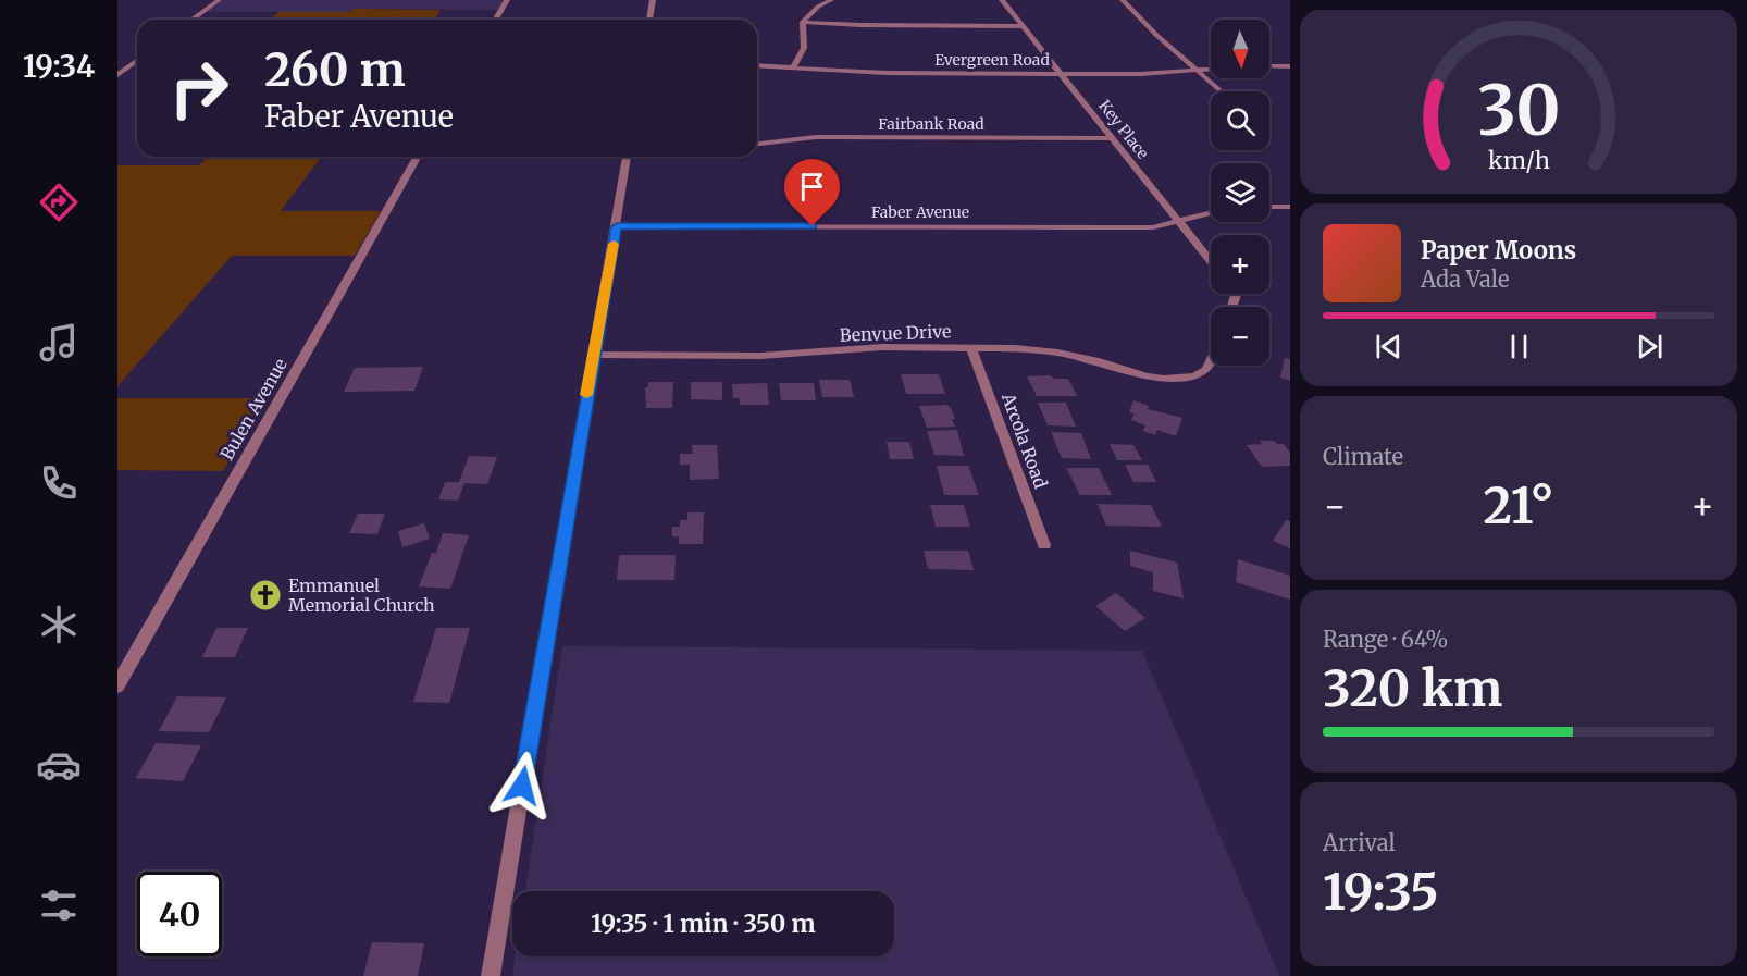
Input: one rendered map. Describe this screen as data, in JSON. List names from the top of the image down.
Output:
{
  "streets": {
    "street": [
      "Evergreen Road",
      "Fairbank Road",
      "Key Place",
      "Faber Avenue",
      "Benvue Drive",
      "Bulen Avenue",
      "Arcola Road"
    ]
  },
  "crossings": [
    ["Evergreen Road", "Key Place"],
    ["Fairbank Road", "Key Place"],
    ["Key Place", "Faber Avenue"],
    ["Benvue Drive", "Arcola Road"]
  ],
  "places": {
    "church": ["Emmanuel Memorial Church"]
  },
  "north": "bottom",
  "page": {
    "tabs": "19:34",
    "map_buttons": ["+", "−"],
    "turn": ["260 m", "Faber Avenue"],
    "song": ["Paper Moons", "Ada Vale"],
    "tile": [
      "Climate",
      ["Range · 64%", "320 km"],
      ["Arrival", "19:35"]
    ],
    "heat": ["−", "21°", "+"],
    "limit": "40",
    "trip": "19:35 · 1 min · 350 m",
    "gauge": ["30", "km/h"]
  }
}
